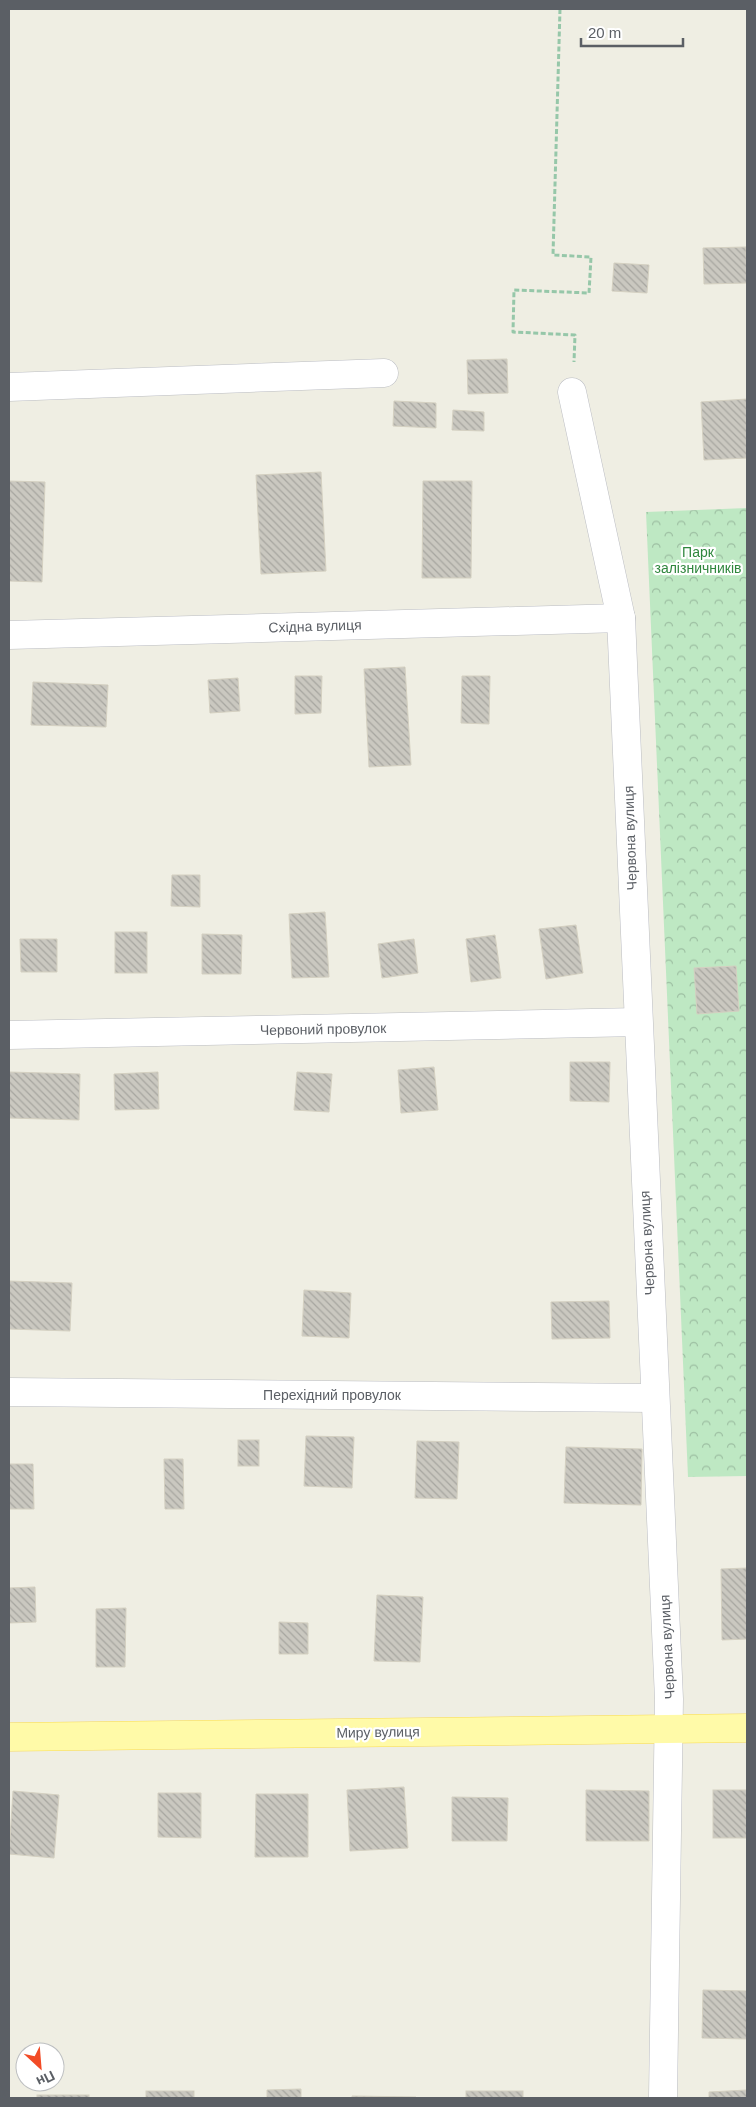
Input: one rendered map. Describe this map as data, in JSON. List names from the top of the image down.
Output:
{
  "streets": {
    "main road": ["Миру вулиця"],
    "street": [
      "Східна вулиця",
      "Червона вулиця",
      "Червоний провулок",
      "Перехідний провулок"
    ]
  },
  "crossings": [
    ["Східна вулиця", "Червона вулиця"],
    ["Червона вулиця", "Червоний провулок"],
    ["Червона вулиця", "Перехідний провулок"],
    ["Червона вулиця", "Миру вулиця"]
  ],
  "parks": ["Парк залізничників"],
  "scale_bar": "20 m",
  "north": "bottom right"
}
